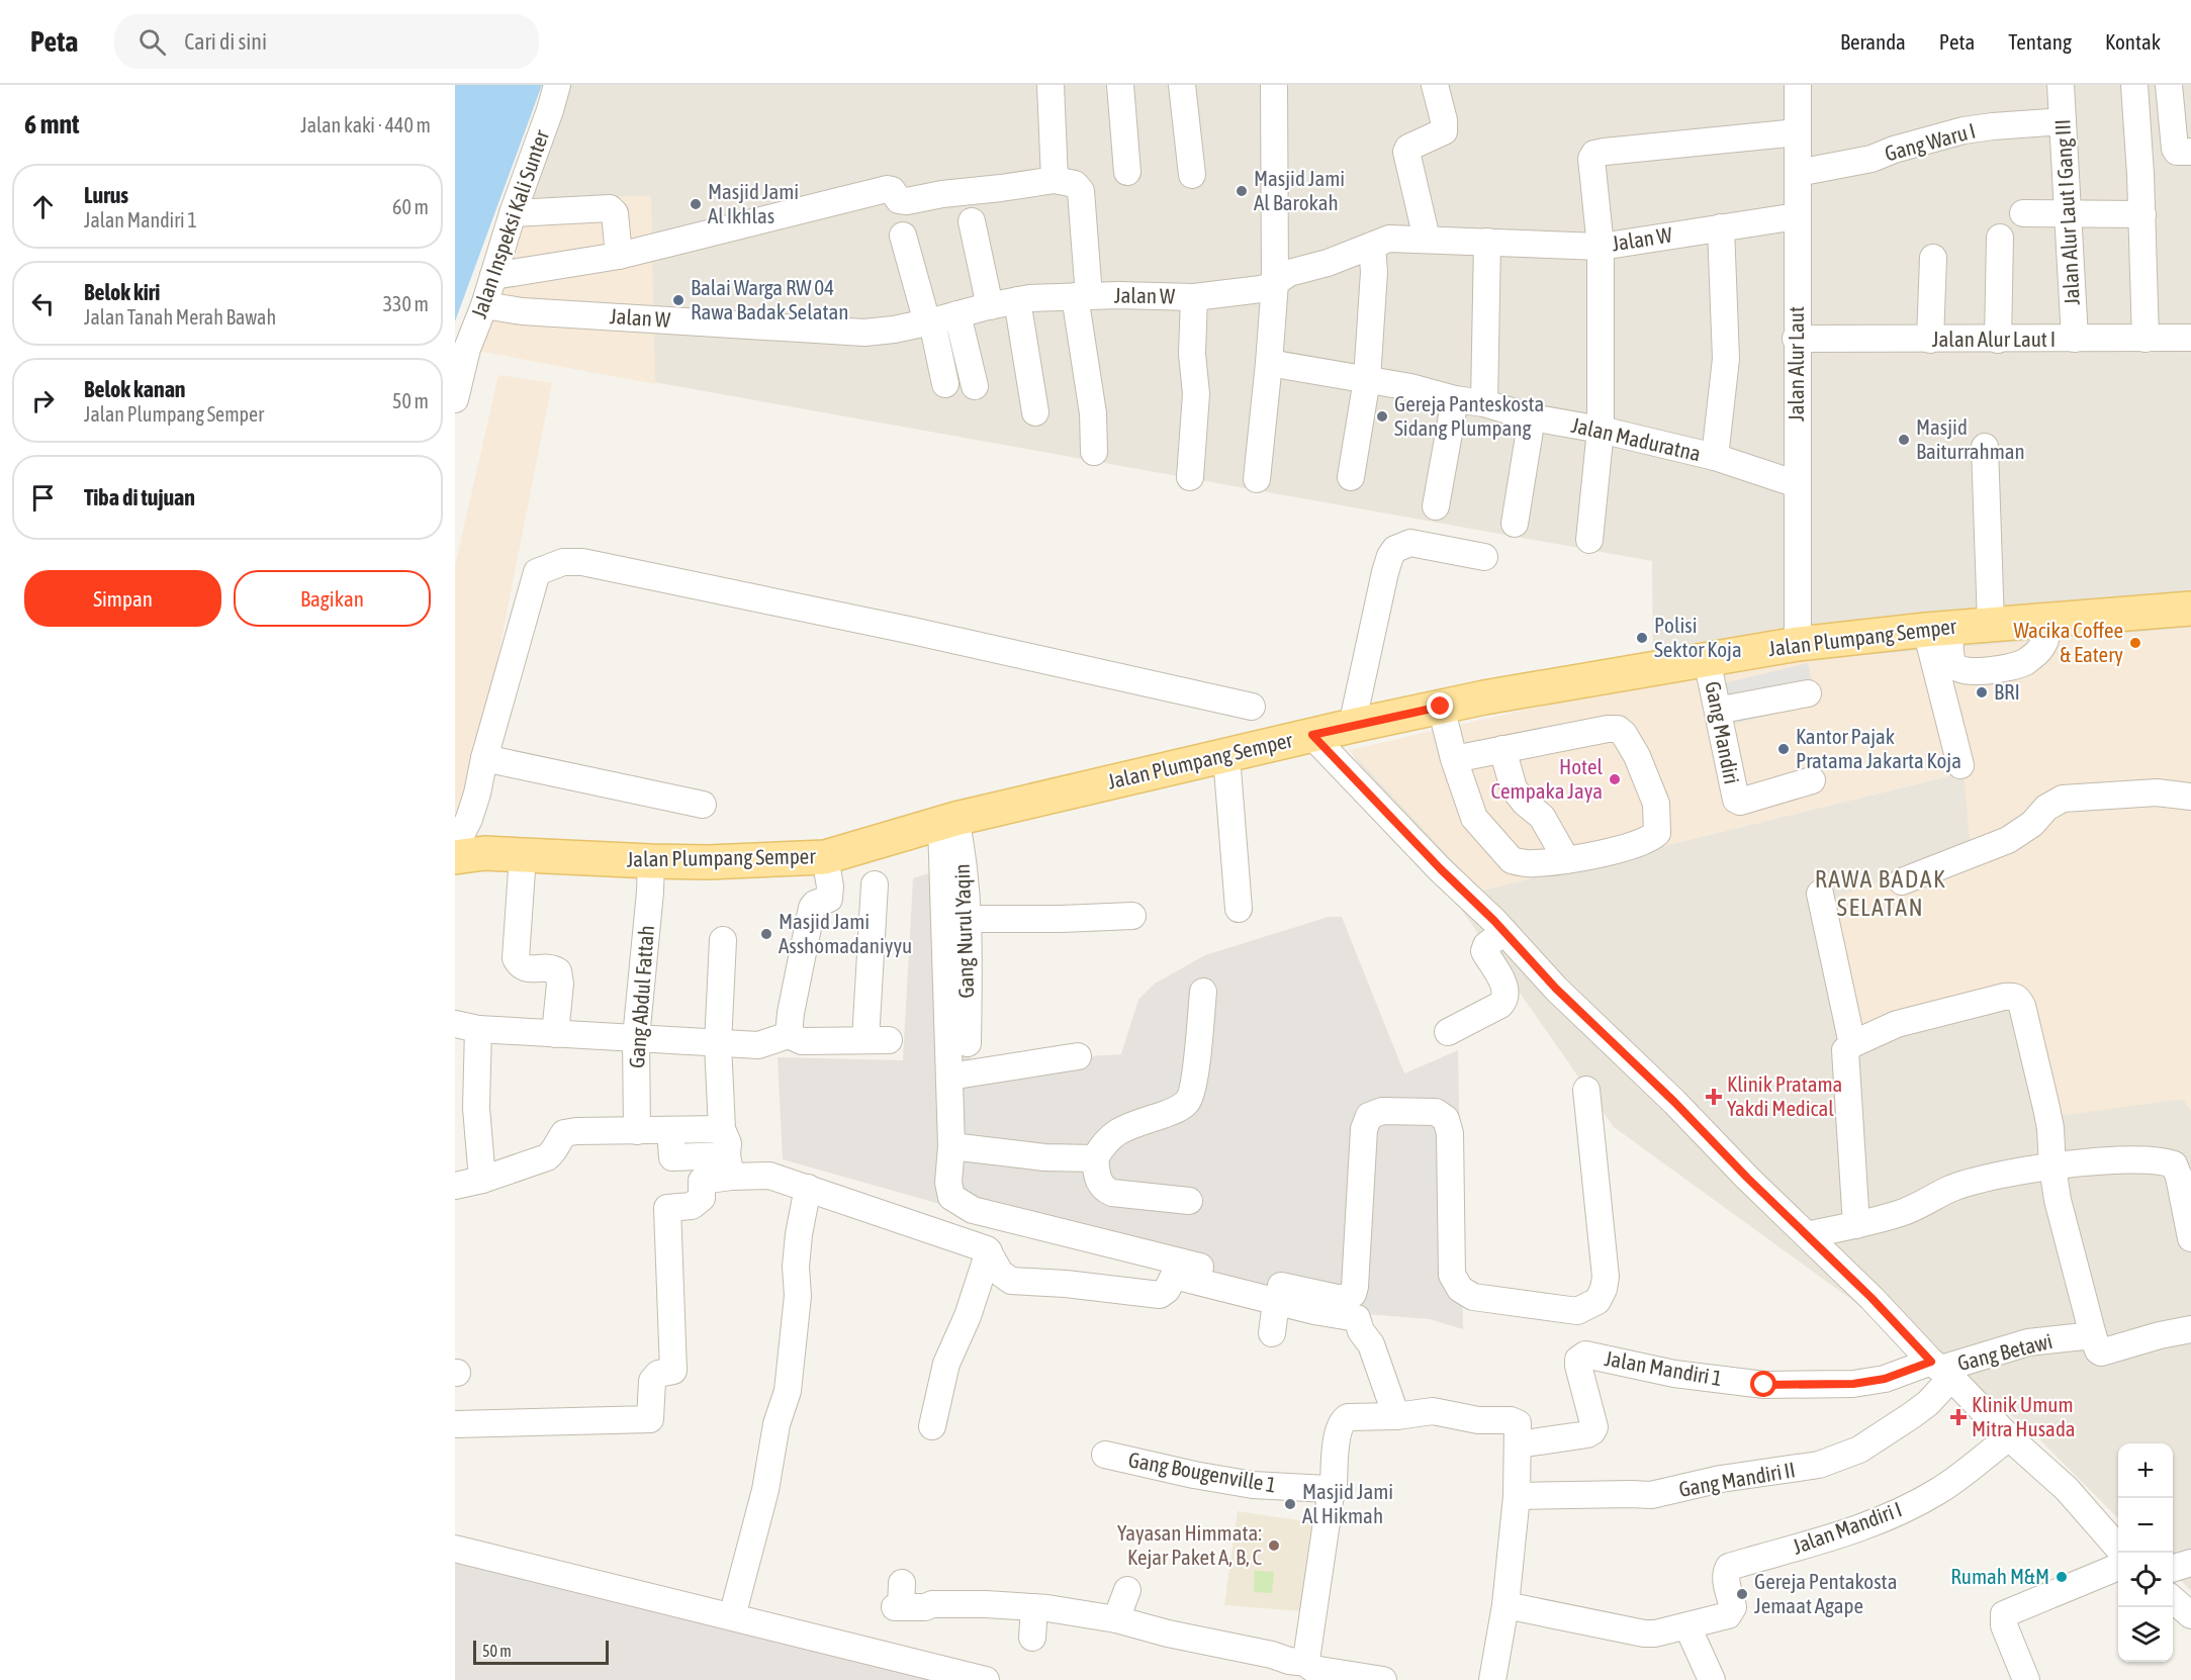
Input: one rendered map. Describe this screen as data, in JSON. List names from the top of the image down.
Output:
{
  "streets": {
    "main road": ["Jalan Plumpang Semper"],
    "street": [
      "Gang Waru I",
      "Jalan Alur Laut I Gang III",
      "Jalan Inspeksi Kali Sunter",
      "Jalan W",
      "Jalan Alur Laut I",
      "Jalan Alur Laut",
      "Jalan Maduratna",
      "Gang Mandiri",
      "Gang Nurul Yaqin",
      "Gang Abdul Fattah",
      "Gang Betawi",
      "Jalan Mandiri 1",
      "Gang Bougenville 1",
      "Gang Mandiri II",
      "Jalan Mandiri I"
    ]
  },
  "crossings": [
    ["Gang Waru I", "Jalan Alur Laut I Gang III"],
    ["Gang Waru I", "Jalan Alur Laut"],
    ["Jalan Alur Laut I Gang III", "Jalan Alur Laut I"],
    ["Jalan Inspeksi Kali Sunter", "Jalan W"],
    ["Jalan W", "Jalan Alur Laut"],
    ["Jalan Alur Laut I", "Jalan Alur Laut"],
    ["Jalan Alur Laut", "Jalan Maduratna"],
    ["Jalan Alur Laut", "Jalan Plumpang Semper"],
    ["Jalan Plumpang Semper", "Gang Mandiri"],
    ["Jalan Plumpang Semper", "Gang Nurul Yaqin"],
    ["Jalan Plumpang Semper", "Gang Abdul Fattah"],
    ["Gang Betawi", "Jalan Mandiri 1"],
    ["Gang Betawi", "Gang Mandiri II"],
    ["Jalan Mandiri 1", "Gang Mandiri II"]
  ],
  "districts": ["RAWA BADAK SELATAN"],
  "places": {
    "other": [
      "Masjid Jami Al Barokah",
      "Masjid Jami Al Ikhlas",
      "Balai Warga RW 04 Rawa Badak Selatan",
      "Gereja Panteskosta Sidang Plumpang",
      "Masjid Baiturrahman",
      "Polisi Sektor Koja",
      "Wacika Coffee & Eatery",
      "BRI",
      "Kantor Pajak Pratama Jakarta Koja",
      "Hotel Cempaka Jaya",
      "Masjid Jami Asshomadaniyyu",
      "Masjid Jami Al Hikmah",
      "Yayasan Himmata: Kejar Paket A, B, C",
      "Rumah M&M",
      "Gereja Pentakosta Jemaat Agape"
    ],
    "health": ["Klinik Pratama Yakdi Medical", "Klinik Umum Mitra Husada"]
  },
  "scale_bar": "50 m",
  "page": {
    "header": "Peta",
    "search": "Cari di sini",
    "nav": [
      "Beranda",
      "Peta",
      "Tentang",
      "Kontak"
    ],
    "heading": ["6 mnt", "Jalan kaki · 440 m"],
    "list": [
      ["Lurus", "Jalan Mandiri 1", "60 m"],
      ["Belok kiri", "Jalan Tanah Merah Bawah", "330 m"],
      ["Belok kanan", "Jalan Plumpang Semper", "50 m"],
      "Tiba di tujuan"
    ],
    "buttons": ["Simpan", "Bagikan"],
    "map_buttons": ["+", "−"],
    "scale": "50 m"
  }
}
